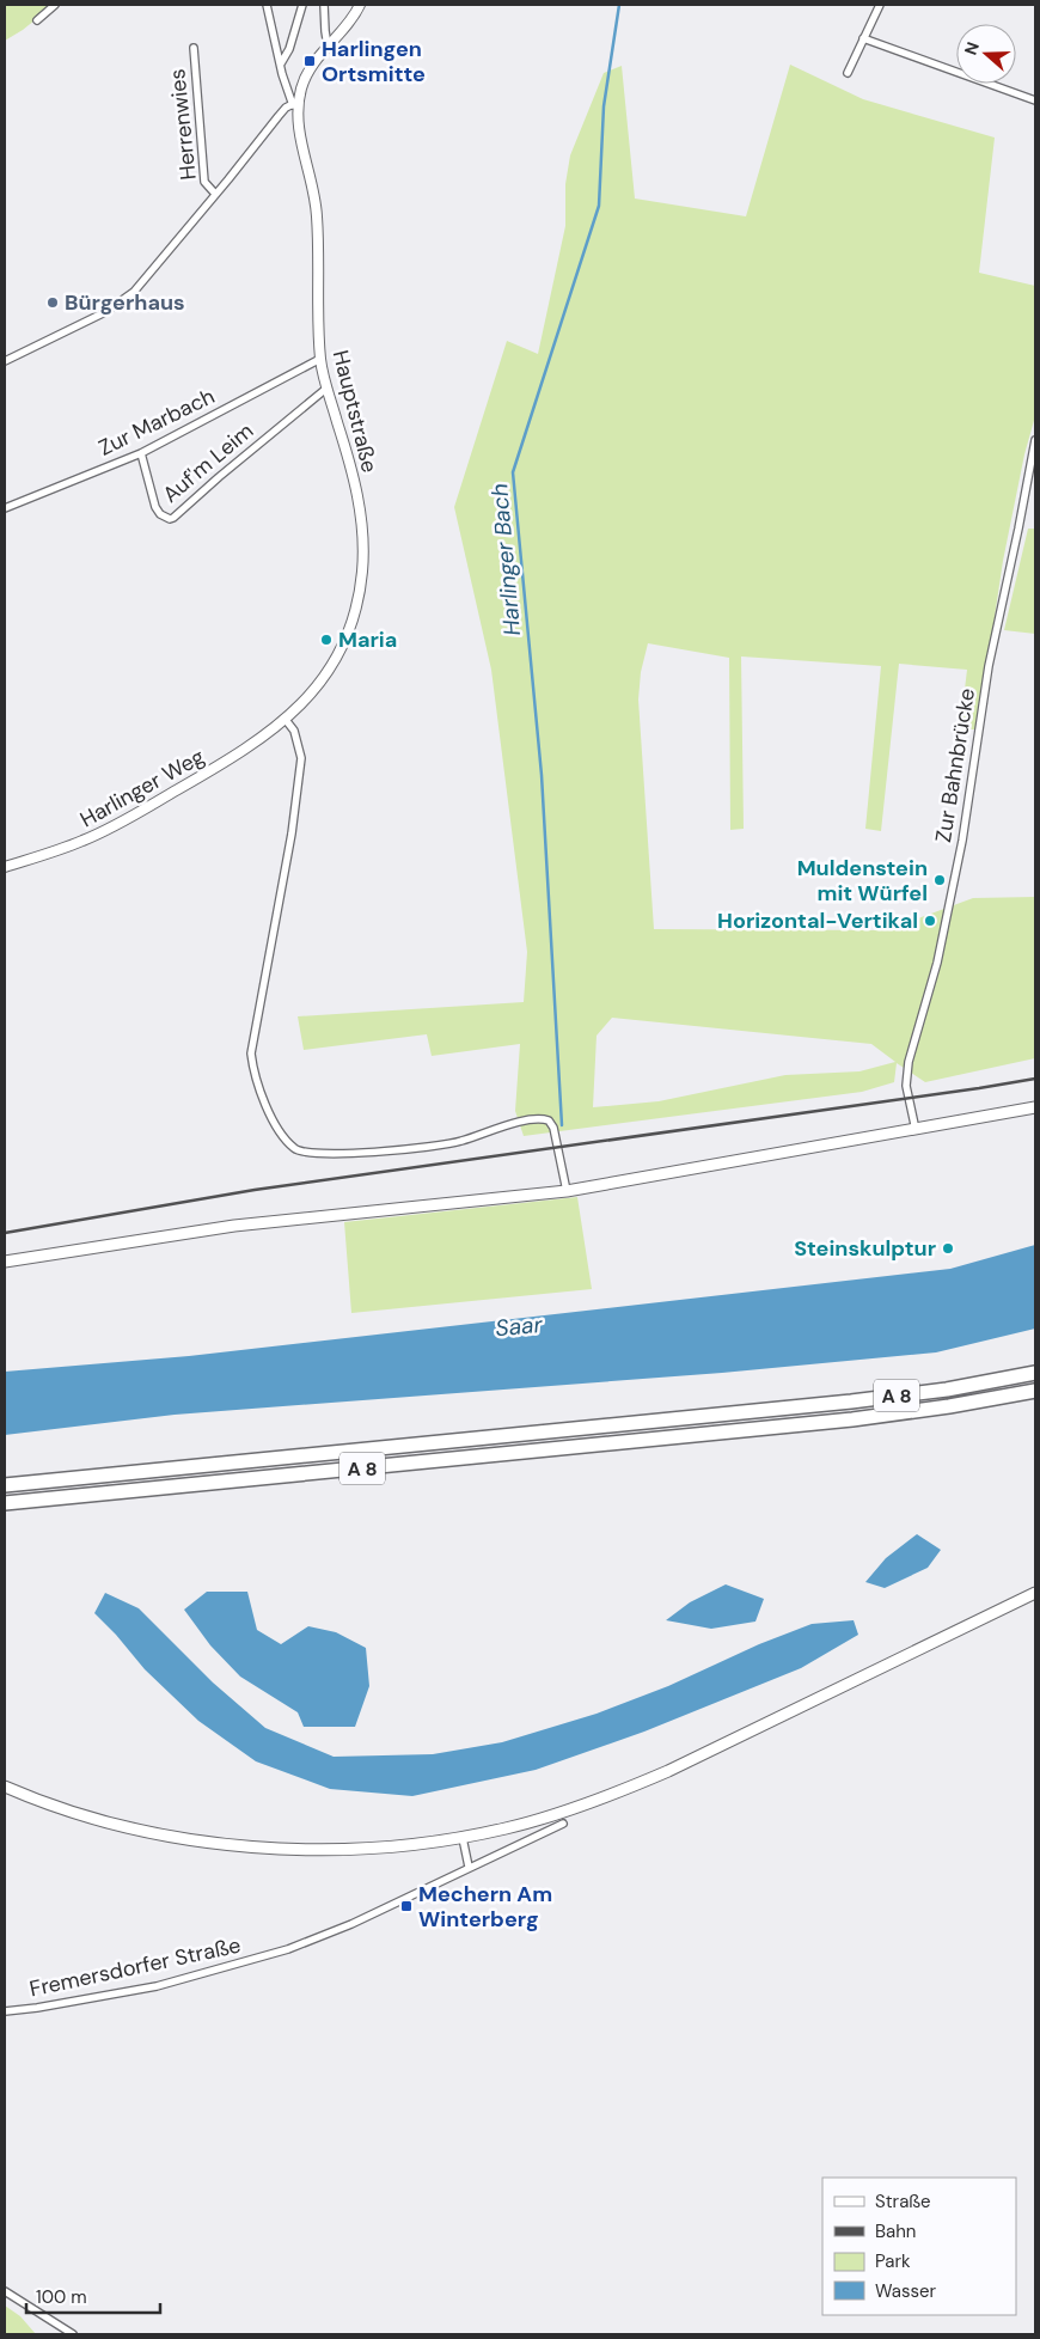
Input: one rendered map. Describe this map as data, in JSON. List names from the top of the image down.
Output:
{
  "streets": {
    "highway": ["A 8"],
    "street": [
      "Herrenwies",
      "Hauptstraße",
      "Zur Marbach",
      "Auf'm Leim",
      "Zur Bahnbrücke",
      "Harlinger Weg",
      "Fremersdorfer Straße"
    ]
  },
  "crossings": [
    ["Herrenwies", "Hauptstraße"],
    ["Hauptstraße", "Zur Marbach"],
    ["Hauptstraße", "Auf'm Leim"],
    ["Hauptstraße", "Harlinger Weg"],
    ["Zur Marbach", "Auf'm Leim"]
  ],
  "water": ["Harlinger Bach", "Saar"],
  "places": {
    "transit": ["Harlingen Ortsmitte", "Mechern Am Winterberg"],
    "other": [
      "Bürgerhaus",
      "Maria",
      "Muldenstein mit Würfel",
      "Horizontal-Vertikal",
      "Steinskulptur"
    ]
  },
  "legend": [
    "Straße",
    "Bahn",
    "Park",
    "Wasser"
  ],
  "scale_bar": "100 m",
  "north": "left"
}
